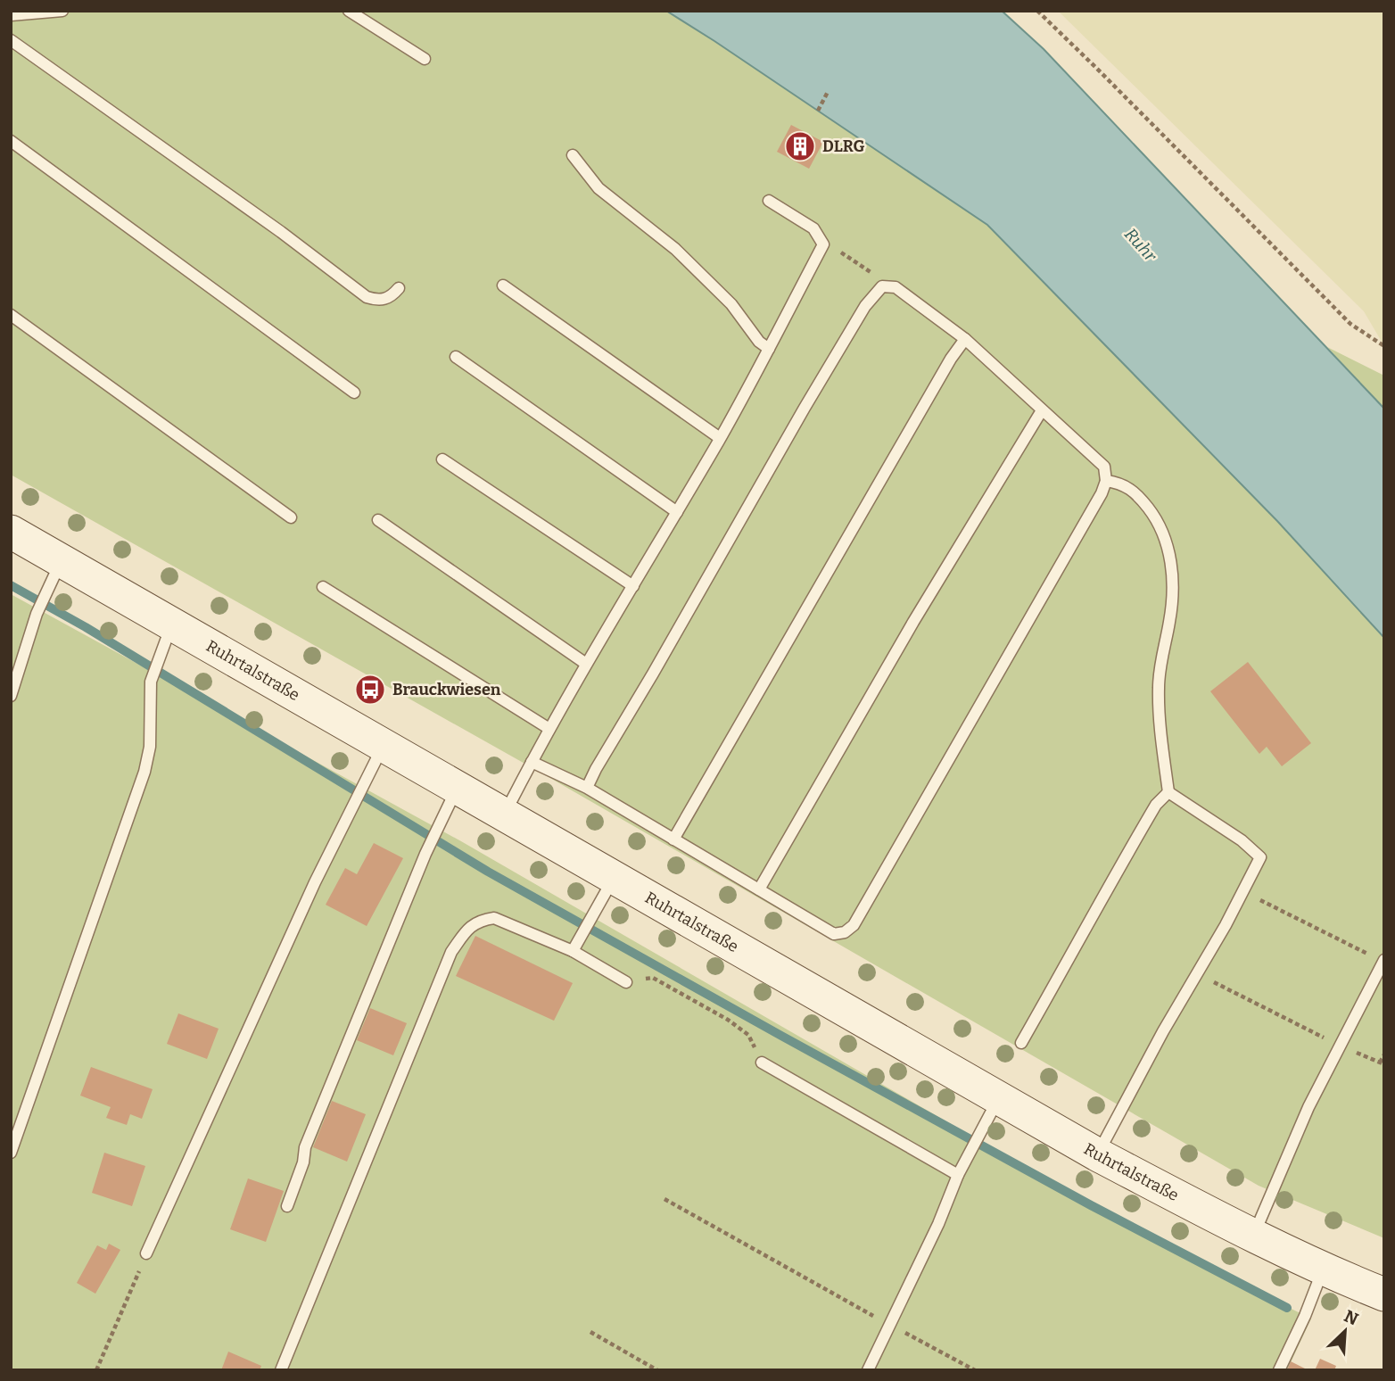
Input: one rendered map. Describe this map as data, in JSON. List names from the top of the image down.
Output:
{
  "streets": {
    "main road": ["Ruhrtalstraße"]
  },
  "water": ["Ruhr"],
  "places": {
    "building": ["DLRG"],
    "bus stop": ["Brauckwiesen"]
  },
  "north": "top right"
}
